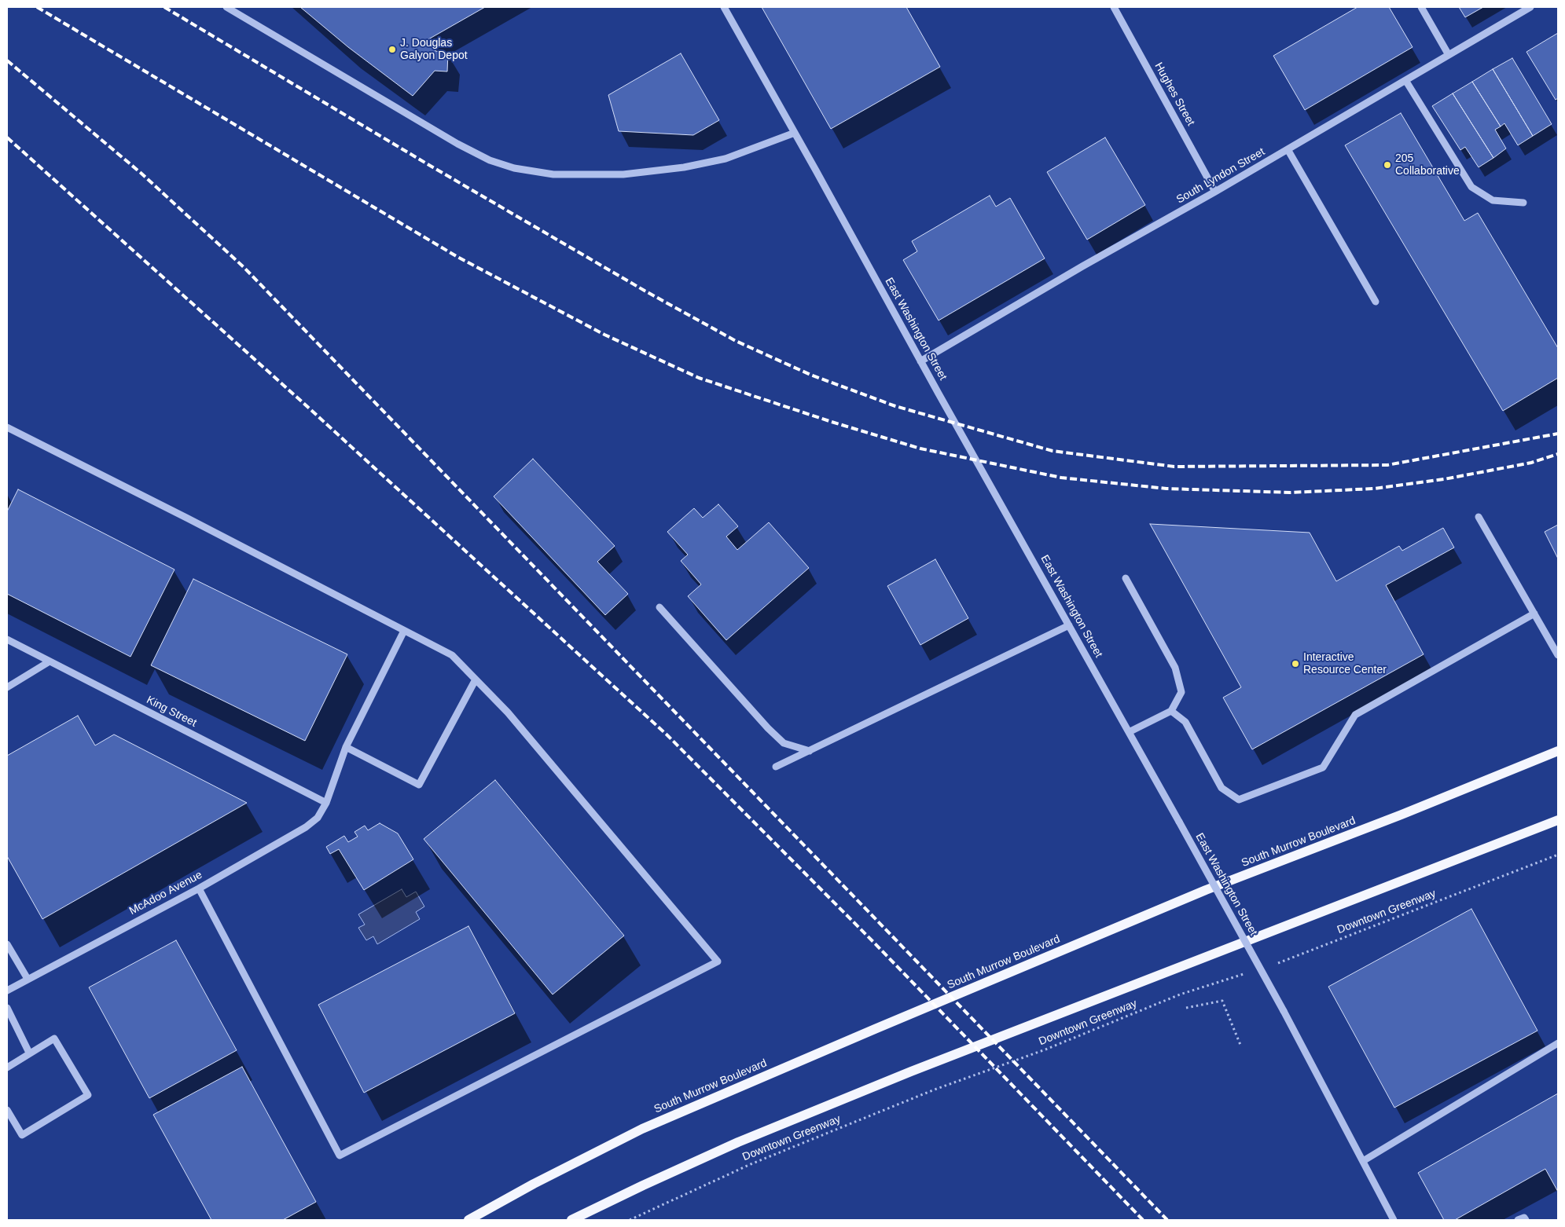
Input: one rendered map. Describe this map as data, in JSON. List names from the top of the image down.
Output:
{
  "streets": {
    "main road": ["South Murrow Boulevard"],
    "street": [
      "Hughes Street",
      "South Lyndon Street",
      "East Washington Street",
      "King Street",
      "McAdoo Avenue"
    ],
    "path": ["Downtown Greenway"]
  },
  "crossings": [
    ["Hughes Street", "South Lyndon Street"],
    ["South Lyndon Street", "East Washington Street"],
    ["King Street", "McAdoo Avenue"]
  ],
  "places": ["J. Douglas Galyon Depot", "205 Collaborative", "Interactive Resource Center"]
}
